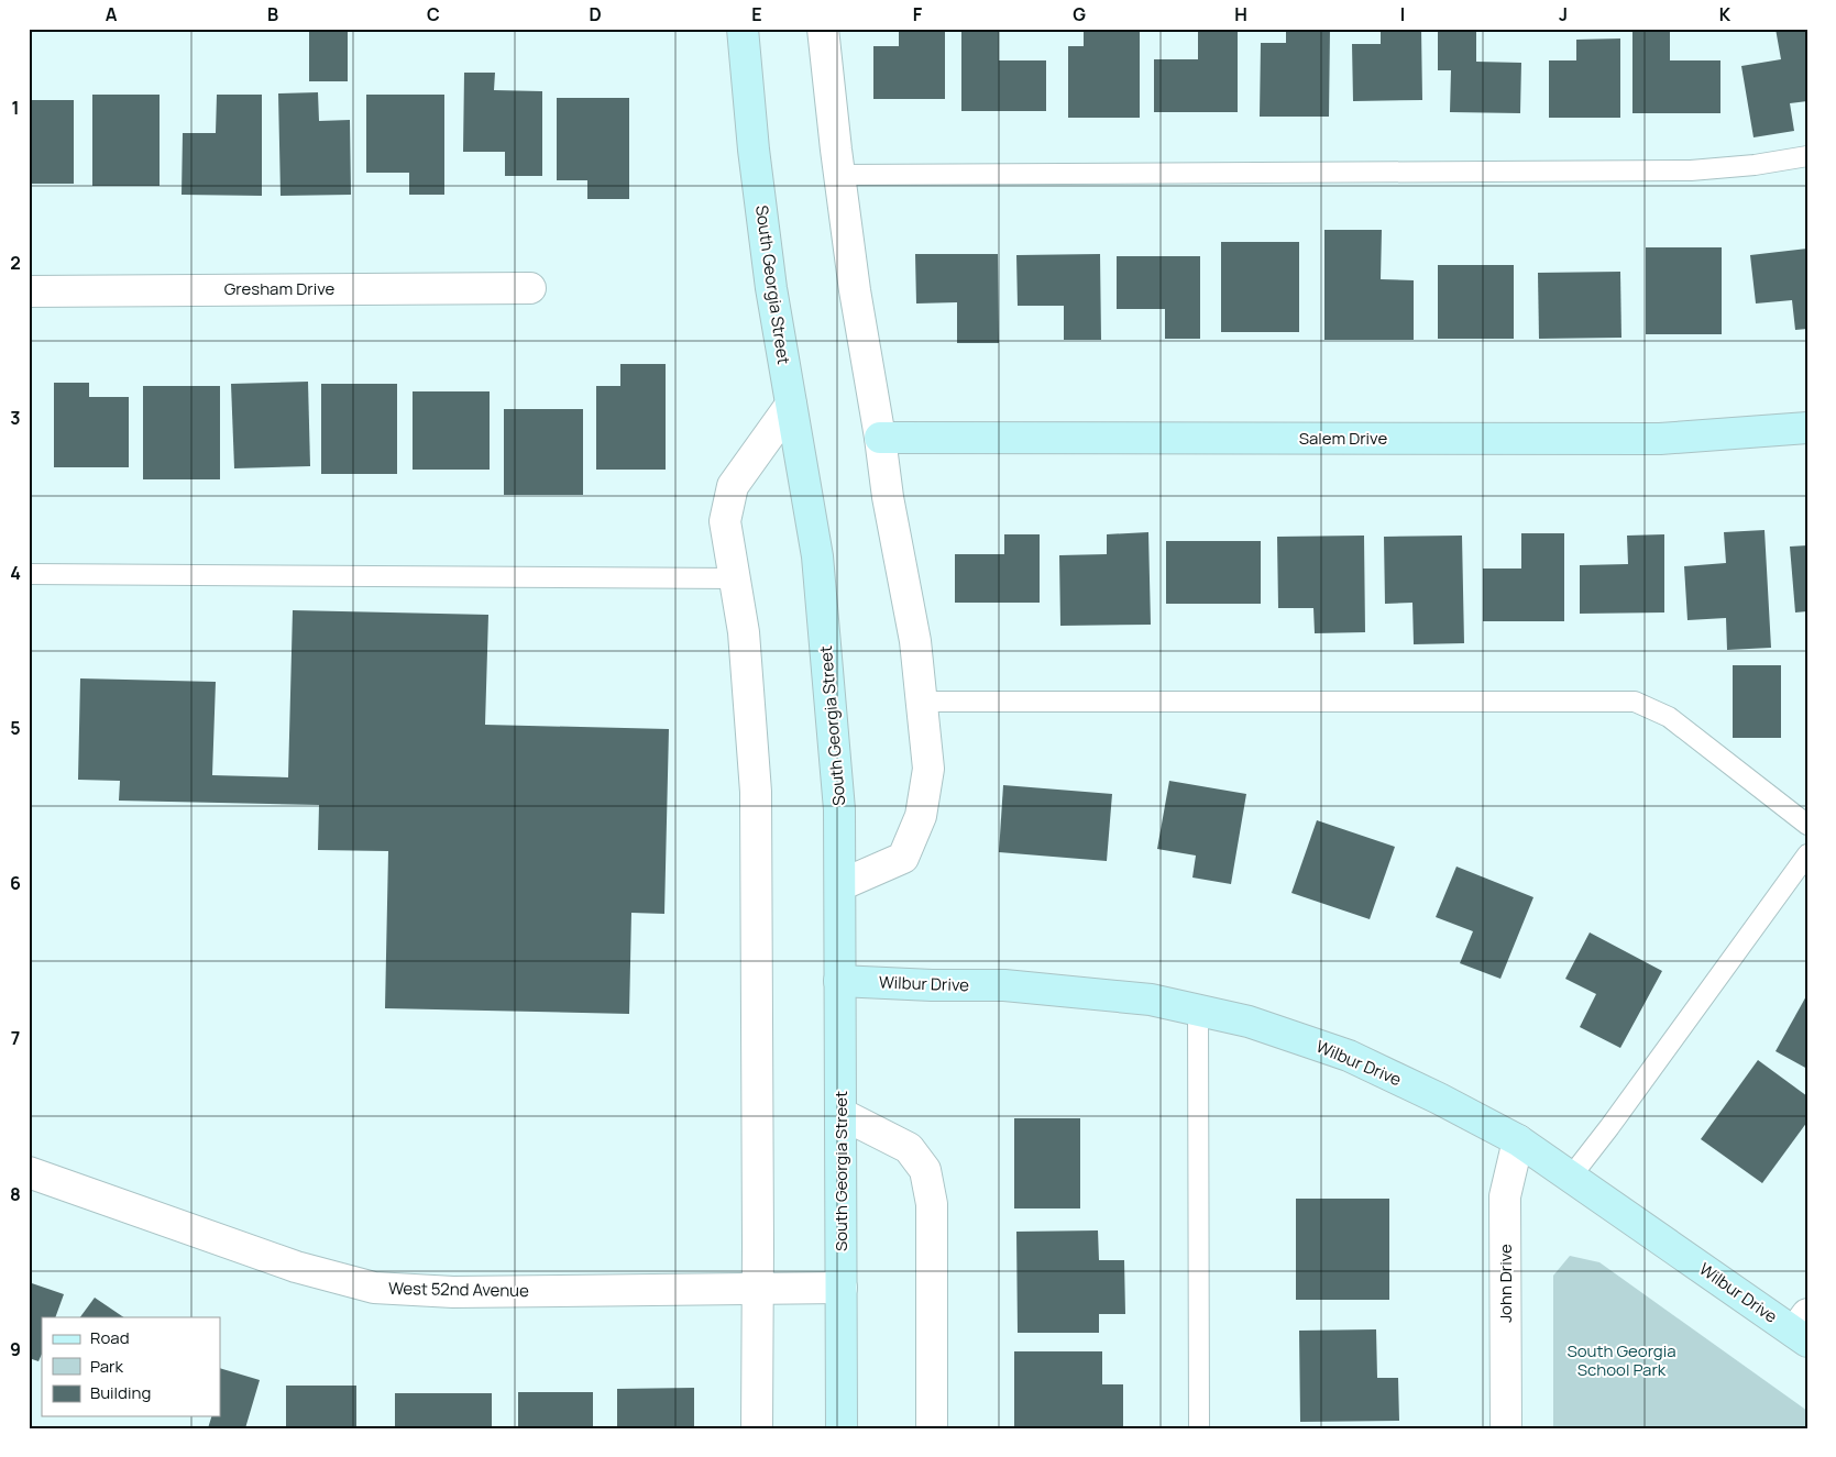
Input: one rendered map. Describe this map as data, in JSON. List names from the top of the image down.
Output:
{
  "streets": {
    "street": [
      "South Georgia Street",
      "Gresham Drive",
      "Salem Drive",
      "Wilbur Drive",
      "John Drive",
      "West 52nd Avenue"
    ]
  },
  "crossings": [
    ["South Georgia Street", "Wilbur Drive"],
    ["South Georgia Street", "West 52nd Avenue"],
    ["Wilbur Drive", "John Drive"]
  ],
  "parks": ["South Georgia School Park"],
  "legend": ["Road", "Park", "Building"],
  "grid": {
    "columns": [
      "A",
      "B",
      "C",
      "D",
      "E",
      "F",
      "G",
      "H",
      "I",
      "J",
      "K"
    ],
    "rows": [
      "1",
      "2",
      "3",
      "4",
      "5",
      "6",
      "7",
      "8",
      "9"
    ]
  }
}
